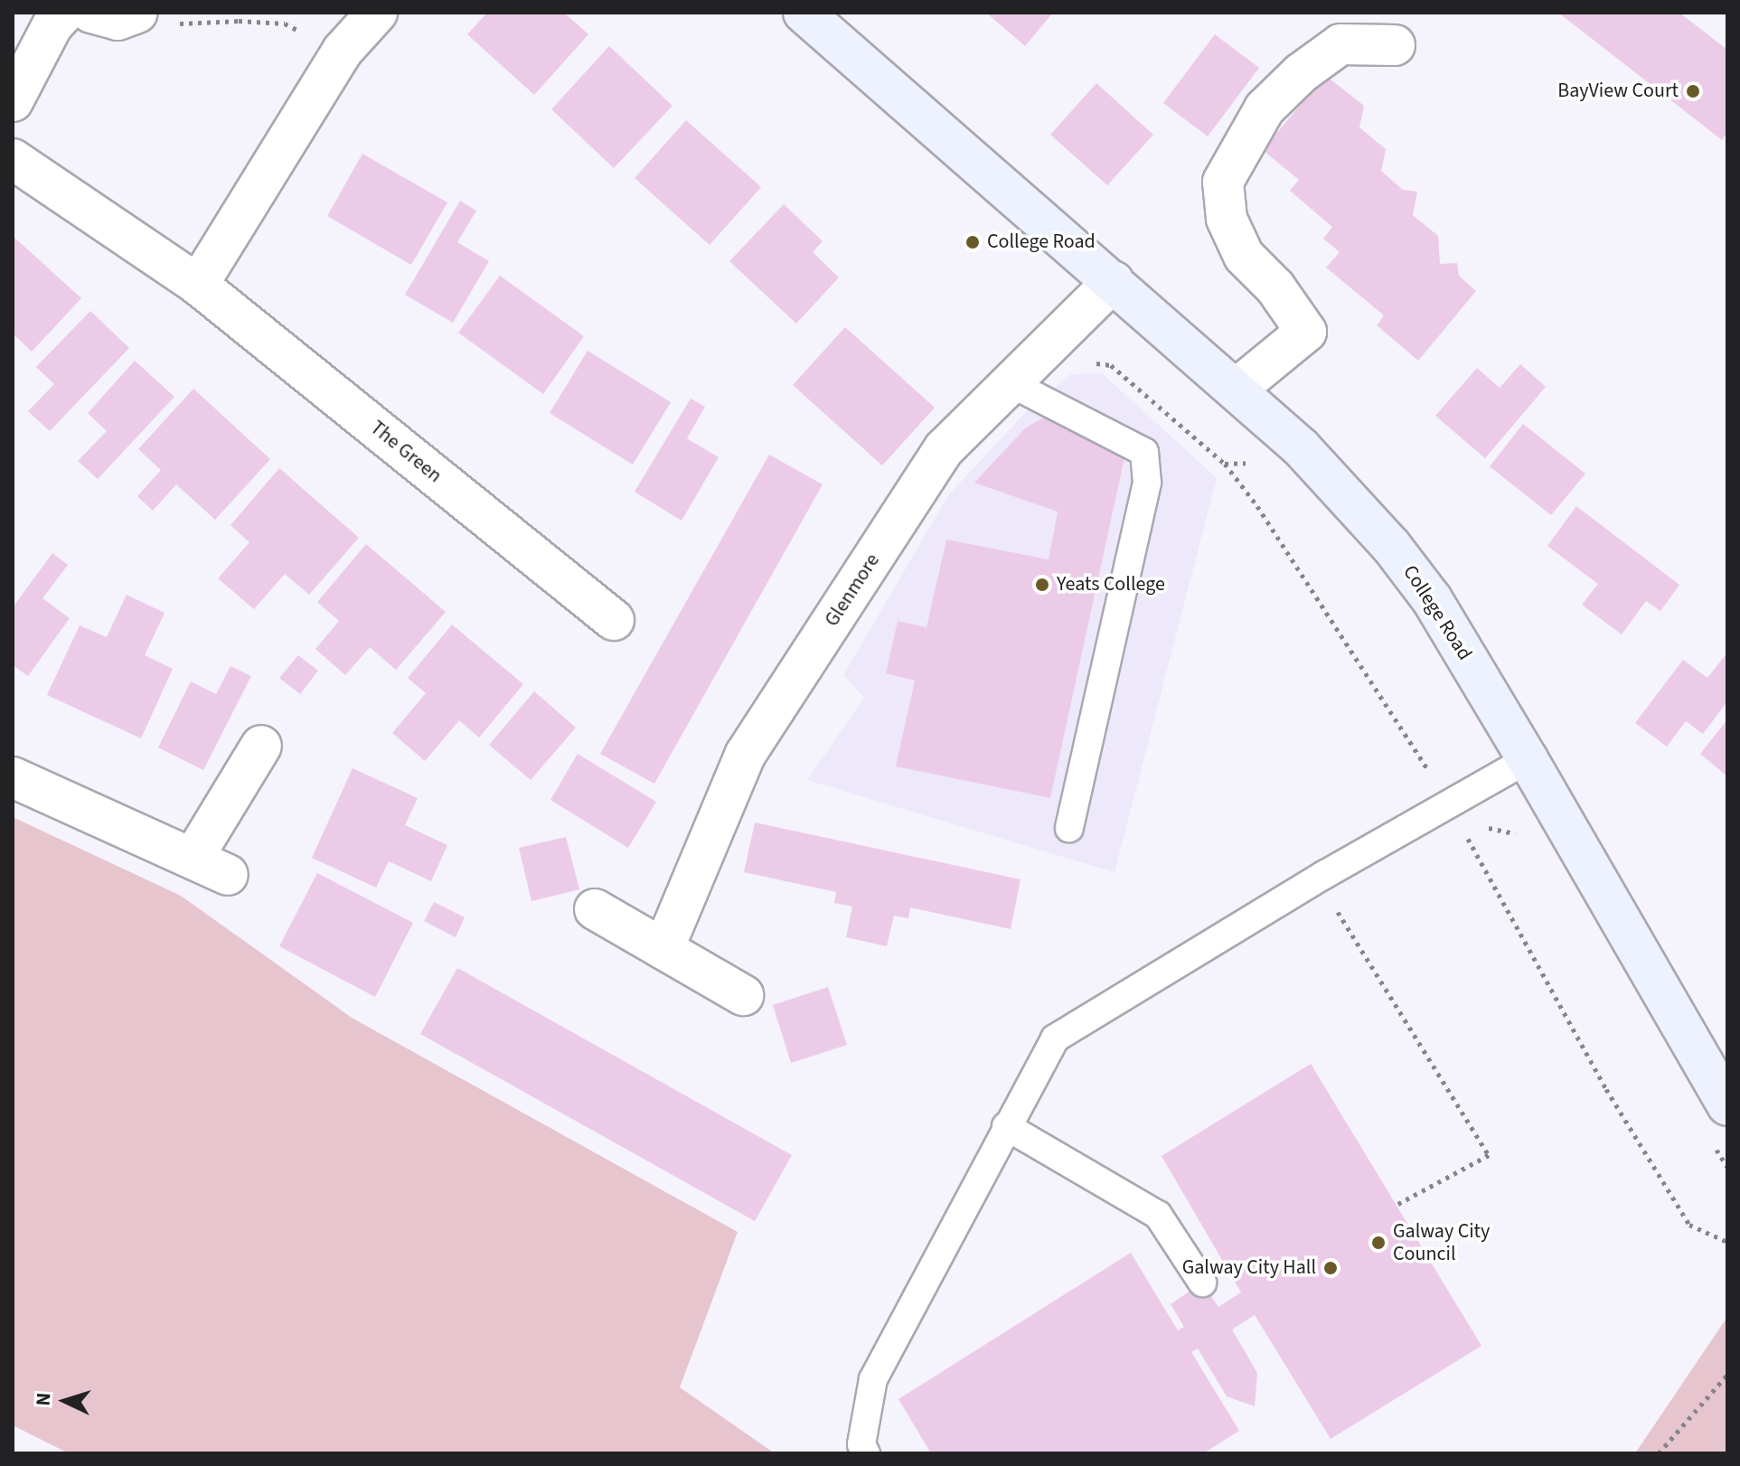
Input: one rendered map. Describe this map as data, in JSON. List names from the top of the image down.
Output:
{
  "streets": {
    "main road": ["College Road"],
    "street": ["The Green", "Glenmore"]
  },
  "crossings": [
    ["Glenmore", "College Road"]
  ],
  "places": [
    "BayView Court",
    "College Road",
    "Yeats College",
    "Galway City Council",
    "Galway City Hall"
  ],
  "north": "left"
}
